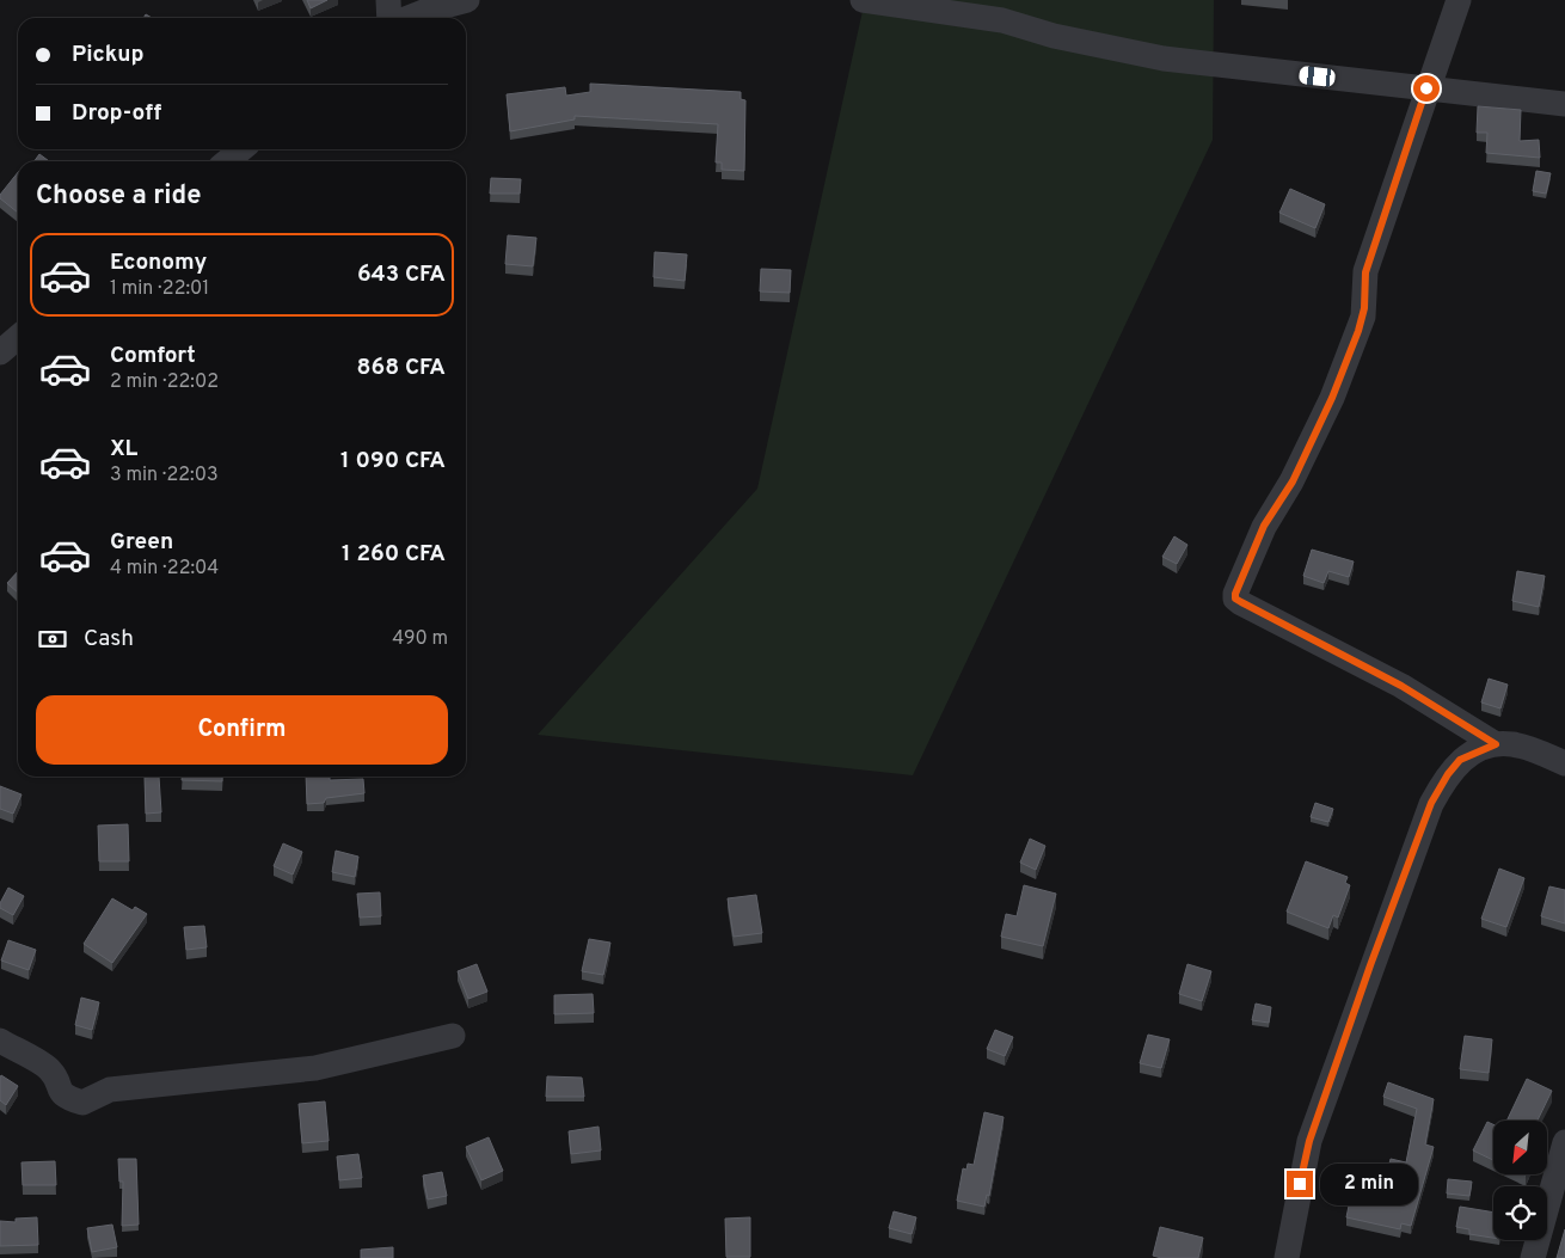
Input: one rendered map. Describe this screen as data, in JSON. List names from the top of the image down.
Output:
{
  "north": "bottom left",
  "page": {
    "banner": ["Pickup", "Drop-off"],
    "heading": "Choose a ride",
    "list": [
      {
        "name": "Economy",
        "note": "1 min · 22:01",
        "value": "643 CFA"
      },
      {
        "name": "Comfort",
        "note": "2 min · 22:02",
        "value": "868 CFA"
      },
      {
        "name": "XL",
        "note": "3 min · 22:03",
        "value": "1 090 CFA"
      },
      {
        "name": "Green",
        "note": "4 min · 22:04",
        "value": "1 260 CFA"
      }
    ],
    "pay": ["Cash", "490 m"],
    "buttons": "Confirm",
    "bubble": "2 min"
  }
}
